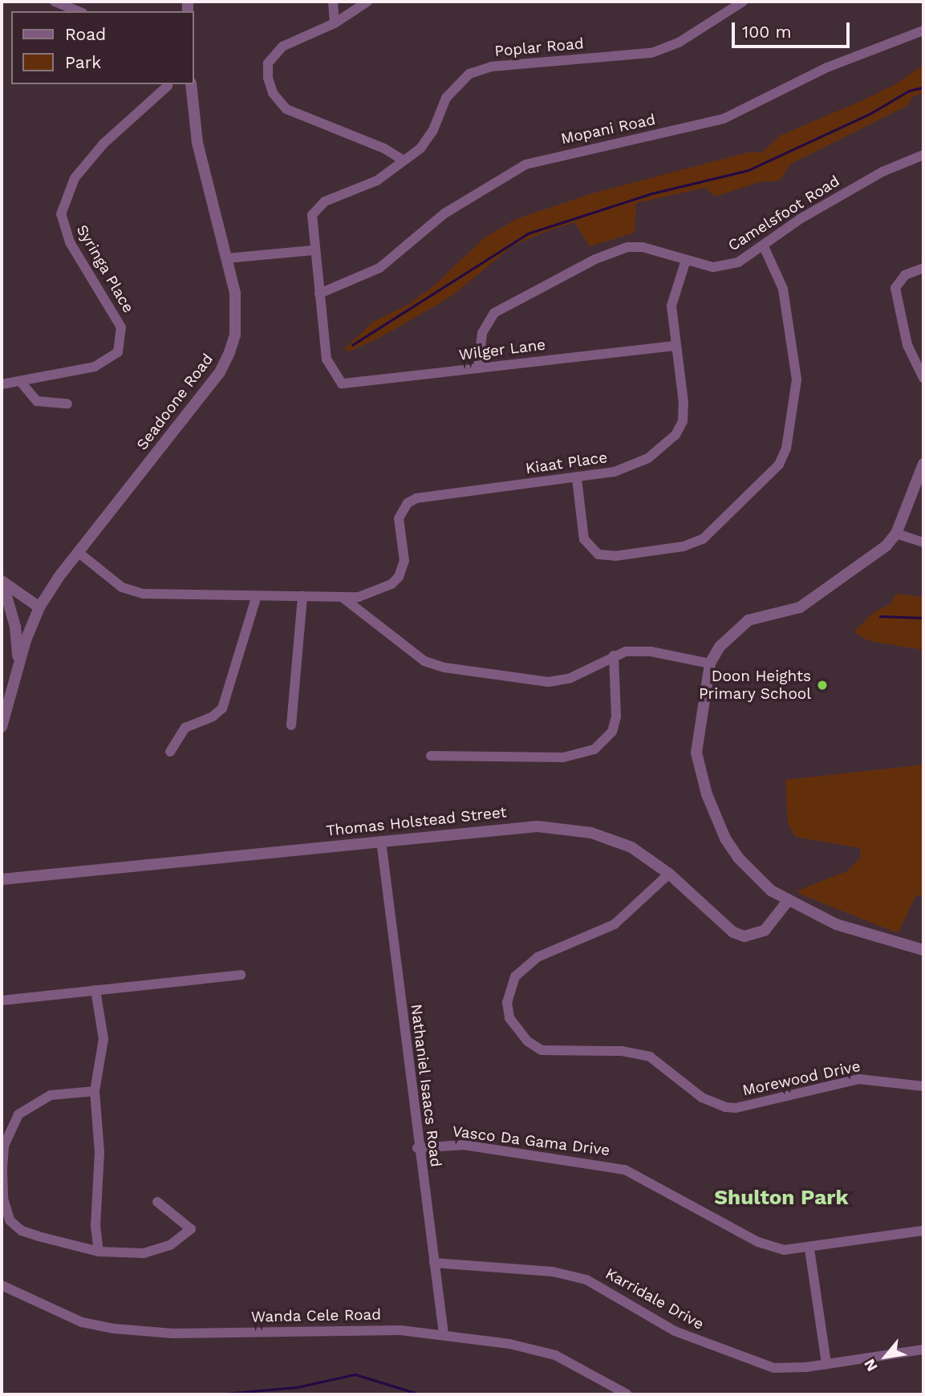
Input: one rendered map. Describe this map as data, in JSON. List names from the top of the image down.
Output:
{
  "streets": {
    "street": [
      "Poplar Road",
      "Mopani Road",
      "Camelsfoot Road",
      "Syringa Place",
      "Wilger Lane",
      "Seadoone Road",
      "Kiaat Place",
      "Thomas Holstead Street",
      "Morewood Drive",
      "Nathaniel Isaacs Road",
      "Vasco Da Gama Drive",
      "Karridale Drive",
      "Wanda Cele Road"
    ]
  },
  "crossings": [
    ["Mopani Road", "Wilger Lane"],
    ["Camelsfoot Road", "Wilger Lane"],
    ["Camelsfoot Road", "Kiaat Place"],
    ["Wilger Lane", "Kiaat Place"],
    ["Thomas Holstead Street", "Morewood Drive"],
    ["Thomas Holstead Street", "Nathaniel Isaacs Road"],
    ["Nathaniel Isaacs Road", "Vasco Da Gama Drive"],
    ["Nathaniel Isaacs Road", "Karridale Drive"],
    ["Nathaniel Isaacs Road", "Wanda Cele Road"]
  ],
  "districts": ["Shulton Park"],
  "places": ["Doon Heights Primary School"],
  "legend": ["Road", "Park"],
  "scale_bar": "100 m",
  "north": "bottom left"
}
